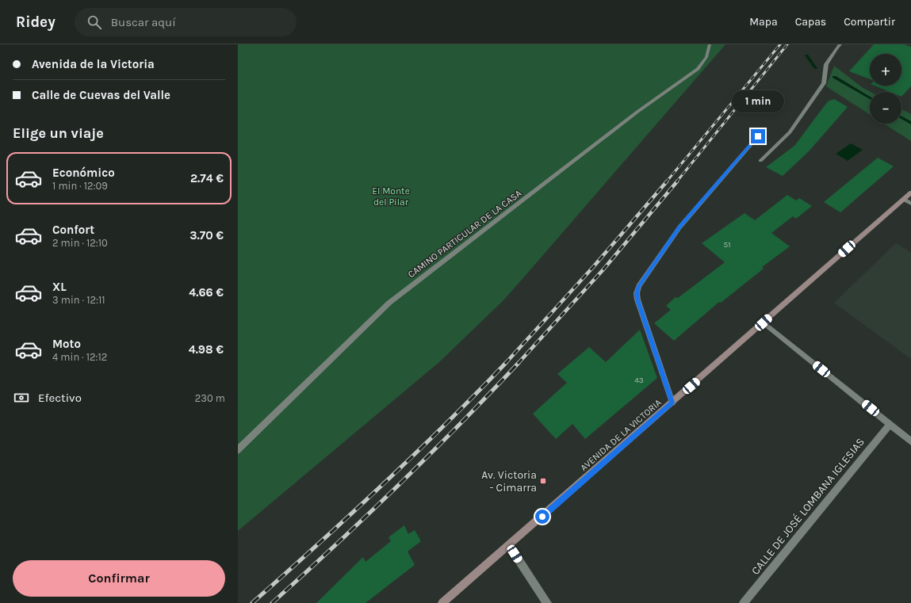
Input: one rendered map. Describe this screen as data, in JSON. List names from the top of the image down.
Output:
{
  "streets": {
    "street": ["CAMINO PARTICULAR DE LA CASA", "AVENIDA DE LA VICTORIA", "CALLE DE JOSÉ LOMBANA IGLESIAS"]
  },
  "parks": ["El Monte del Pilar"],
  "places": {
    "transit": ["Av. Victoria - Cimarra"]
  },
  "house_numbers": ["51", "43"],
  "page": {
    "header": "Ridey",
    "search": "Buscar aquí",
    "nav": ["Mapa", "Capas", "Compartir"],
    "banner": ["Avenida de la Victoria", "Calle de Cuevas del Valle"],
    "map_buttons": ["+", "−"],
    "bubble": "1 min",
    "heading": "Elige un viaje",
    "list": [
      {
        "name": "Económico",
        "note": "1 min · 12:09",
        "value": "2.74 €"
      },
      {
        "name": "Confort",
        "note": "2 min · 12:10",
        "value": "3.70 €"
      },
      {
        "name": "XL",
        "note": "3 min · 12:11",
        "value": "4.66 €"
      },
      {
        "name": "Moto",
        "note": "4 min · 12:12",
        "value": "4.98 €"
      }
    ],
    "pay": ["Efectivo", "230 m"],
    "buttons": "Confirmar"
  }
}
